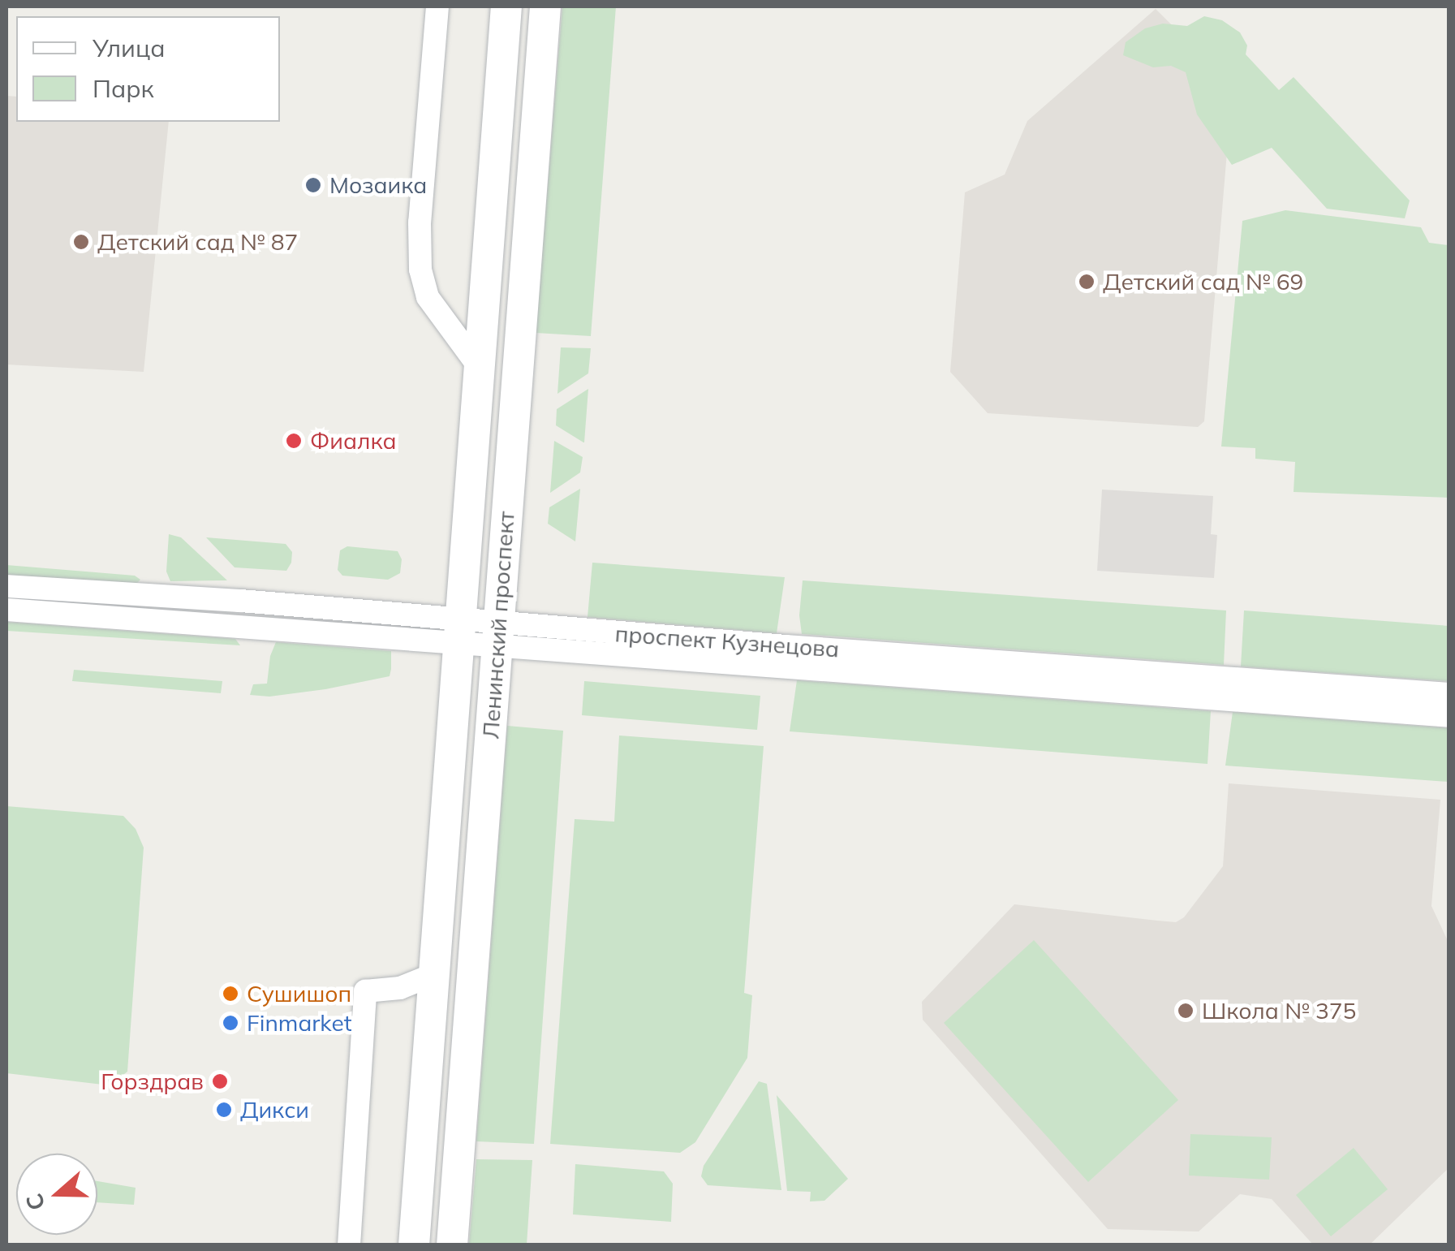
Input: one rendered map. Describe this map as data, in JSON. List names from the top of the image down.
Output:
{
  "streets": {
    "main road": ["Ленинский проспект"],
    "street": ["проспект Кузнецова"]
  },
  "crossings": [
    ["Ленинский проспект", "проспект Кузнецова"]
  ],
  "places": [
    "Мозаика",
    "Детский сад № 87",
    "Детский сад № 69",
    "Фиалка",
    "Сушишоп",
    "Школа № 375",
    "Finmarket",
    "Горздрав",
    "Дикси"
  ],
  "legend": ["Улица", "Парк"],
  "north": "left"
}
